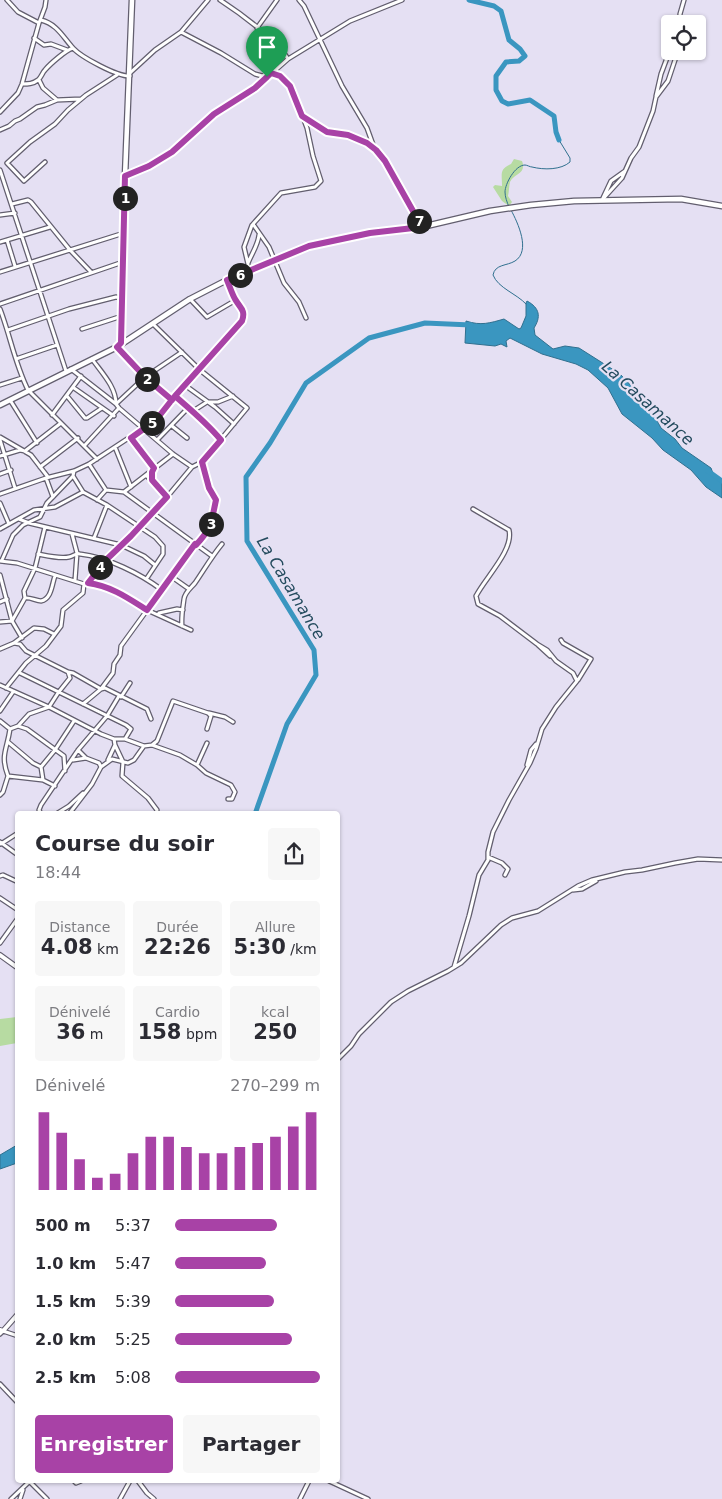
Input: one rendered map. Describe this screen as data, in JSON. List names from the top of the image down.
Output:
{
  "water": ["La Casamance"],
  "page": {
    "pins": [
      "1",
      "7",
      "6",
      "2",
      "5",
      "3",
      "4"
    ],
    "heading": ["Course du soir", "18:44"],
    "stats": [
      ["Distance", "4.08 km"],
      ["Durée", "22:26"],
      ["Allure", "5:30 /km"],
      ["Dénivelé", "36 m"],
      ["Cardio", "158 bpm"],
      ["kcal", "250"]
    ],
    "chart": ["Dénivelé", "270–299 m"],
    "list": [
      {
        "name": "500 m",
        "note": "5:37"
      },
      {
        "name": "1.0 km",
        "note": "5:47"
      },
      {
        "name": "1.5 km",
        "note": "5:39"
      },
      {
        "name": "2.0 km",
        "note": "5:25"
      },
      {
        "name": "2.5 km",
        "note": "5:08"
      }
    ],
    "buttons": ["Enregistrer", "Partager"]
  }
}
